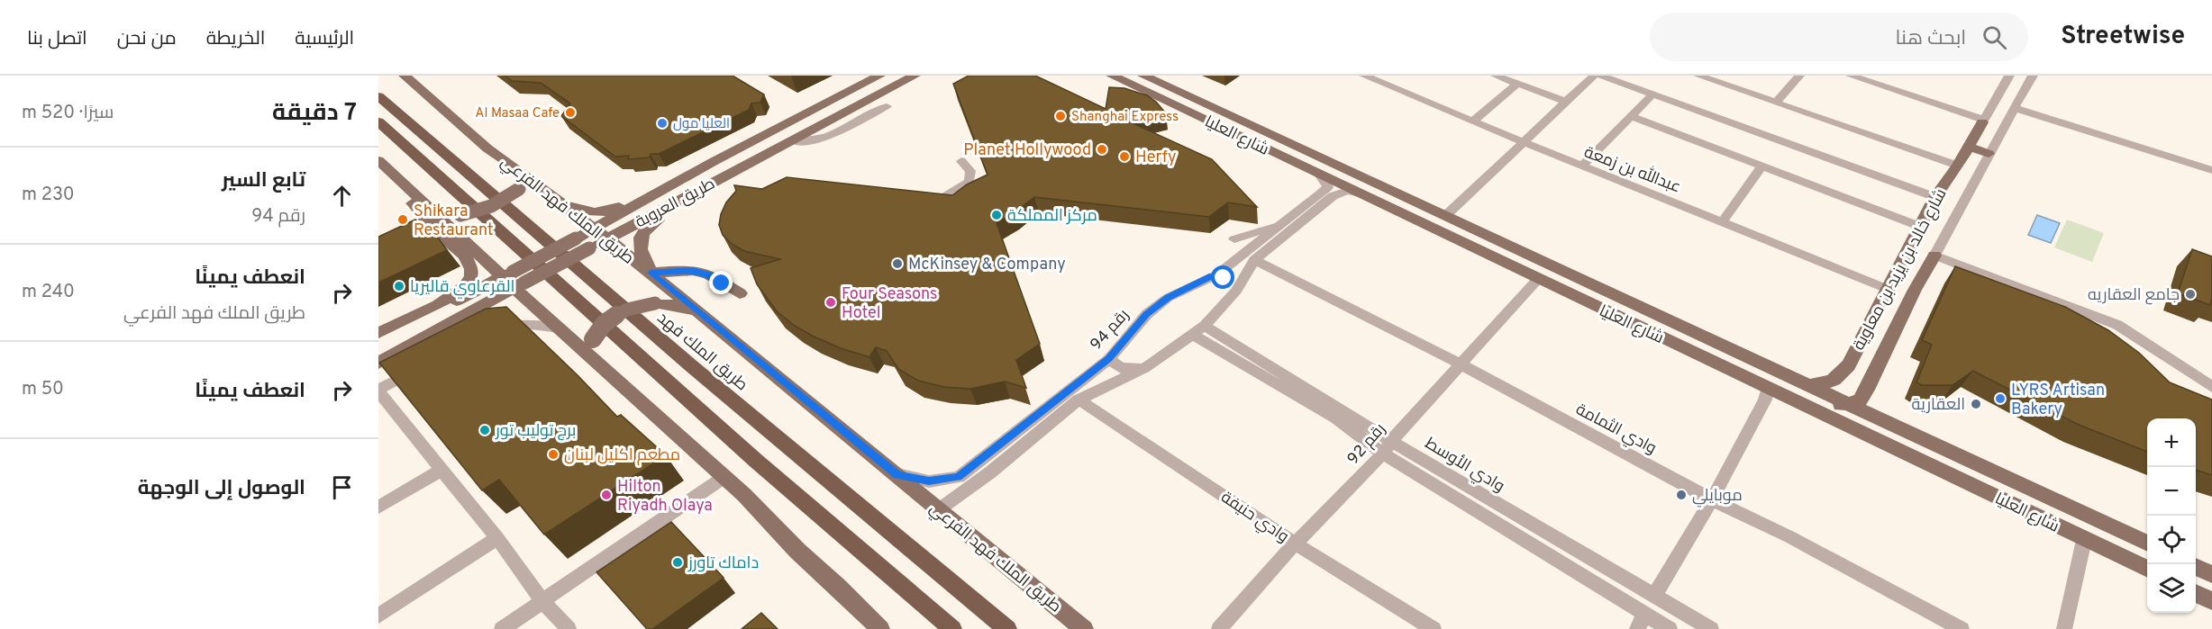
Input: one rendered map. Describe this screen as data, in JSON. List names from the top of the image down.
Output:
{
  "streets": {
    "highway": ["طريق الملك فهد"],
    "main road": [
      "شارع العليا",
      "طريق العروبة",
      "طريق الملك فهد الفرعي",
      "شارع خالد بن يزيد بن معاوية"
    ],
    "street": [
      "عبدالله بن زمعة",
      "رقم 94",
      "وادي الثمامة",
      "رقم 92",
      "وادي الأوسط",
      "وادي حنيفة"
    ]
  },
  "crossings": [
    ["شارع العليا", "شارع خالد بن يزيد بن معاوية"],
    ["شارع العليا", "رقم 94"],
    ["شارع العليا", "رقم 92"],
    ["عبدالله بن زمعة", "شارع خالد بن يزيد بن معاوية"],
    ["طريق العروبة", "طريق الملك فهد الفرعي"],
    ["طريق الملك فهد الفرعي", "رقم 94"],
    ["وادي الثمامة", "رقم 92"],
    ["رقم 92", "وادي الأوسط"],
    ["رقم 92", "وادي حنيفة"]
  ],
  "places": [
    "Al Masaa Cafe",
    "Shanghai Express",
    "العليا مول",
    "Planet Hollywood",
    "Herfy",
    "مركز المملكة",
    "Shikara Restaurant",
    "McKinsey & Company",
    "القرعاوي قاليريا",
    "جامع العقاريه",
    "Four Seasons Hotel",
    "LYRS Artisan Bakery",
    "العقارية",
    "برج توليب تور",
    "مطعم اكليل لبنان",
    "Hilton Riyadh Olaya",
    "موبايلي",
    "داماك تاورز"
  ],
  "page": {
    "header": "Streetwise",
    "search": "ابحث هنا",
    "nav": [
      "الرئيسية",
      "الخريطة",
      "من نحن",
      "اتصل بنا"
    ],
    "heading": ["7 دقيقة", "سيرًا · 520 m"],
    "list": [
      ["تابع السير", "رقم 94", "230 m"],
      ["انعطف يمينًا", "طريق الملك فهد الفرعي", "240 m"],
      ["انعطف يمينًا", "50 m"],
      "الوصول إلى الوجهة"
    ],
    "map_buttons": ["+", "−"]
  }
}
